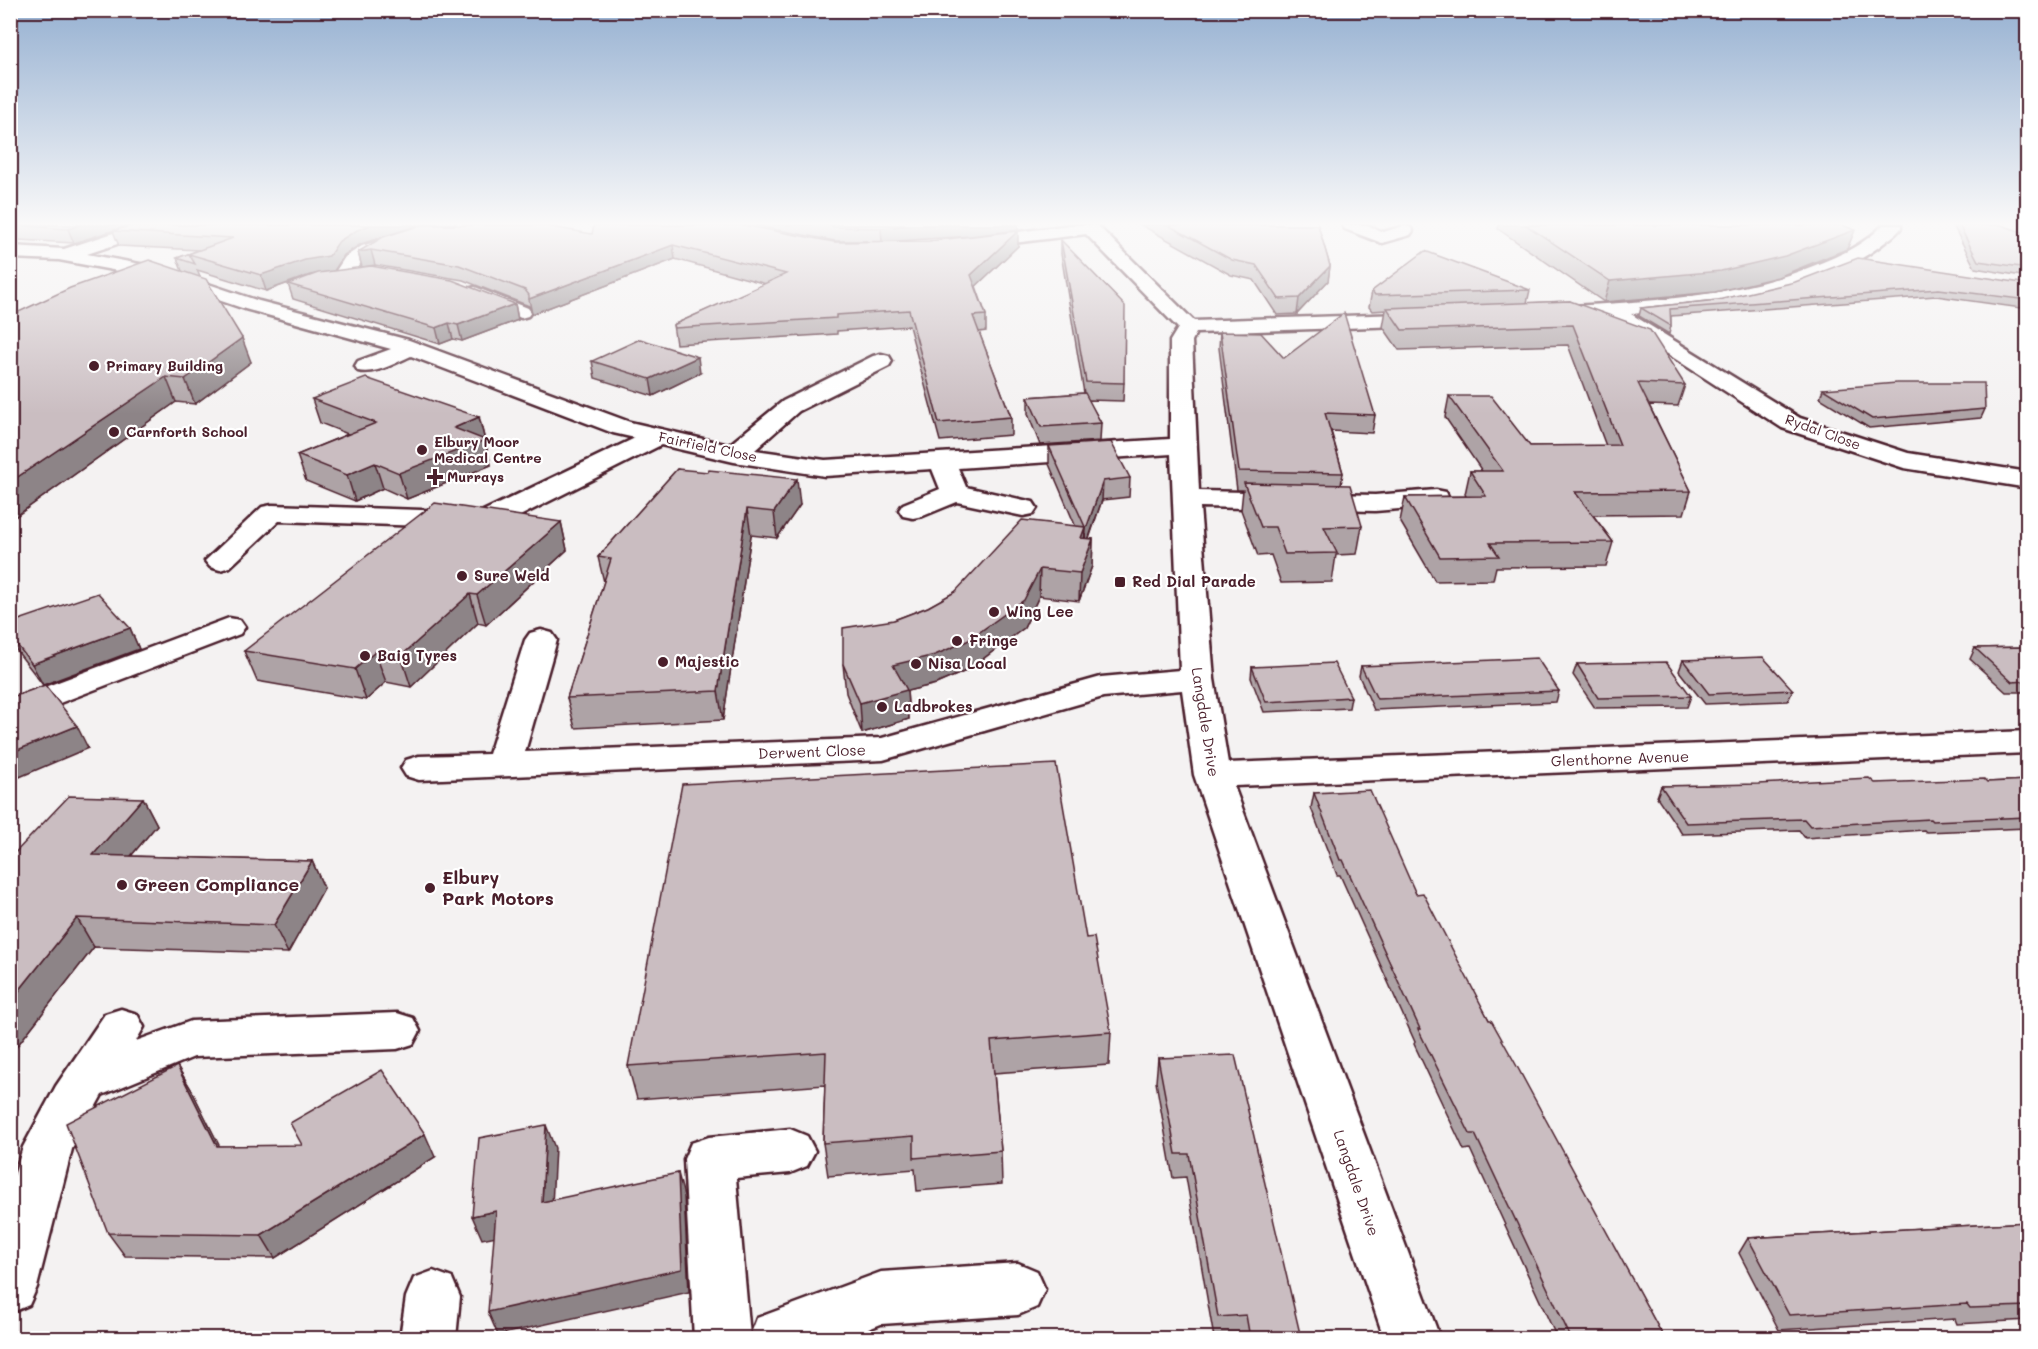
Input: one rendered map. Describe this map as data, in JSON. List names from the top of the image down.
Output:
{
  "streets": {
    "street": [
      "Rydal Close",
      "Fairfield Close",
      "Langdale Drive",
      "Derwent Close",
      "Glenthorne Avenue"
    ]
  },
  "crossings": [
    ["Fairfield Close", "Langdale Drive"],
    ["Langdale Drive", "Derwent Close"],
    ["Langdale Drive", "Glenthorne Avenue"]
  ],
  "places": {
    "other": [
      "Primary Building",
      "Carnforth School",
      "Elbury Moor Medical Centre",
      "Sure Weld",
      "Wing Lee",
      "Fringe",
      "Baig Tyres",
      "Majestic",
      "Nisa Local",
      "Ladbrokes",
      "Green Compliance",
      "Elbury Park Motors"
    ],
    "health": ["Murrays"],
    "transit": ["Red Dial Parade"]
  }
}
